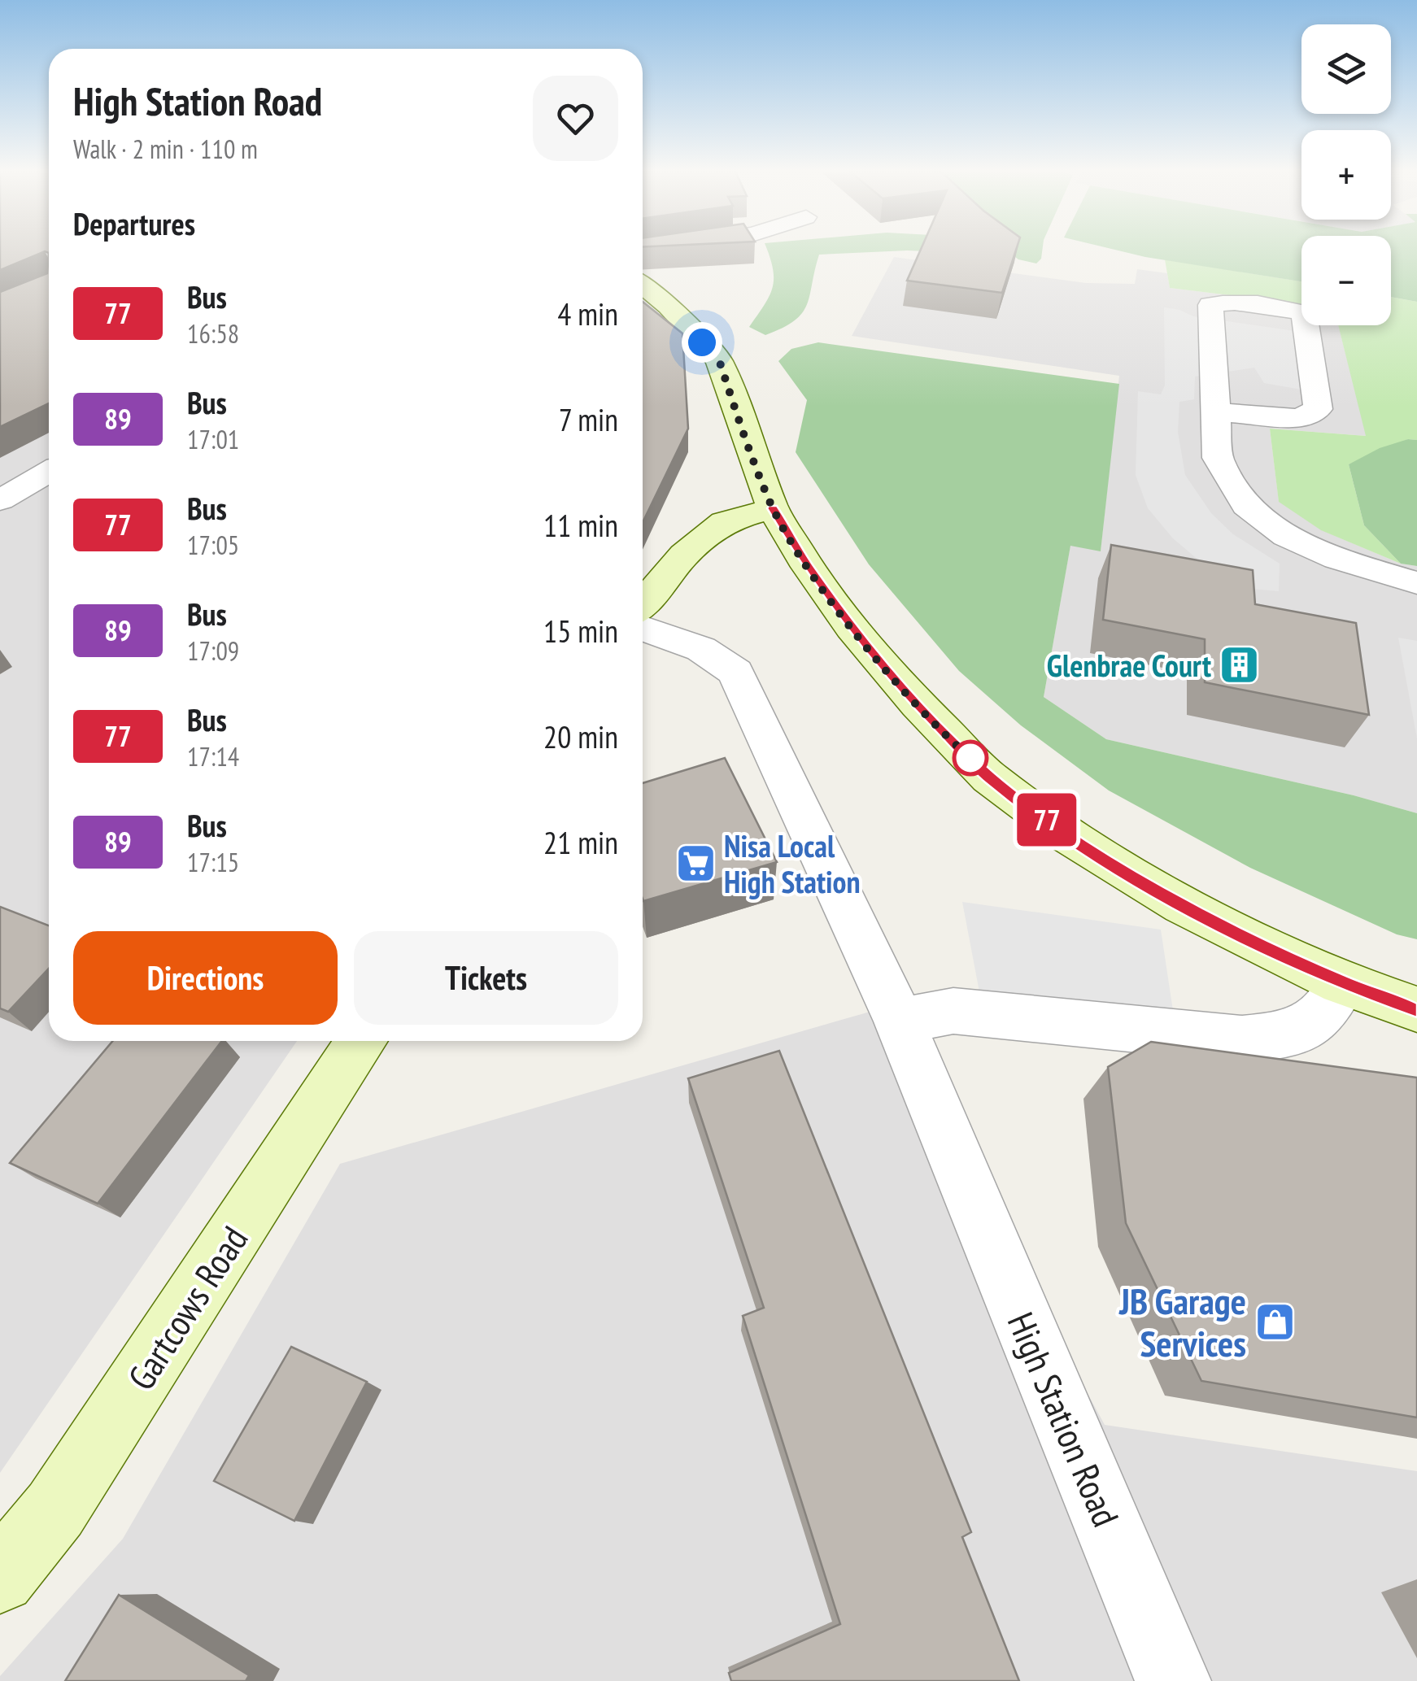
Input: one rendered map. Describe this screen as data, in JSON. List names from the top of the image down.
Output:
{
  "streets": {
    "main road": ["Gartcows Road"],
    "street": ["High Station Road"]
  },
  "places": {
    "building": ["Glenbrae Court"],
    "supermarket": ["Nisa Local High Station"],
    "shop": ["JB Garage Services"]
  },
  "lines": ["bus line 77"],
  "page": {
    "on_map": "77",
    "map_buttons": ["+", "−"],
    "heading": [
      ["High Station Road", "Walk · 2 min · 110 m"],
      "Departures"
    ],
    "list": [
      {
        "mark": "77",
        "name": "Bus",
        "note": "16:58",
        "value": "4 min"
      },
      {
        "mark": "89",
        "name": "Bus",
        "note": "17:01",
        "value": "7 min"
      },
      {
        "mark": "77",
        "name": "Bus",
        "note": "17:05",
        "value": "11 min"
      },
      {
        "mark": "89",
        "name": "Bus",
        "note": "17:09",
        "value": "15 min"
      },
      {
        "mark": "77",
        "name": "Bus",
        "note": "17:14",
        "value": "20 min"
      },
      {
        "mark": "89",
        "name": "Bus",
        "note": "17:15",
        "value": "21 min"
      }
    ],
    "buttons": ["Directions", "Tickets"]
  }
}
